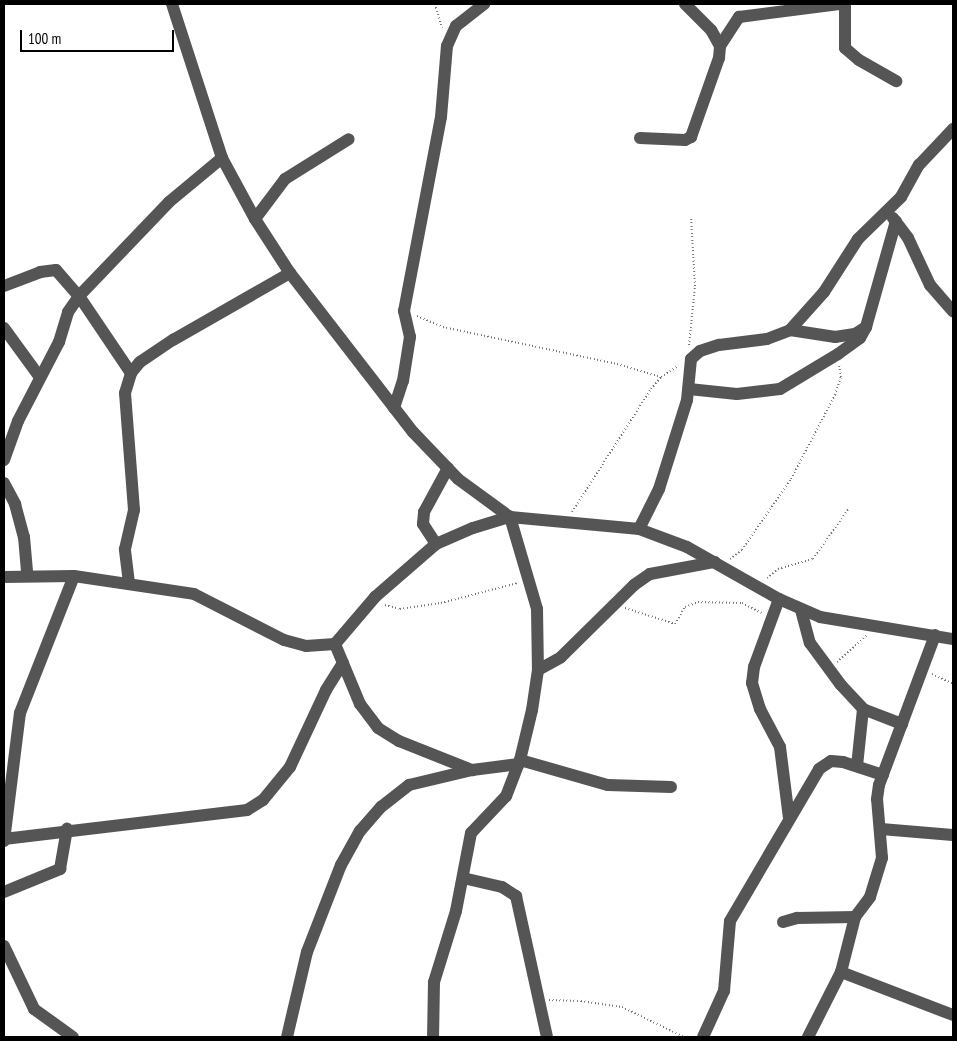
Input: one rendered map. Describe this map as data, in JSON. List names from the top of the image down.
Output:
{
  "scale_bar": "100 m"
}
